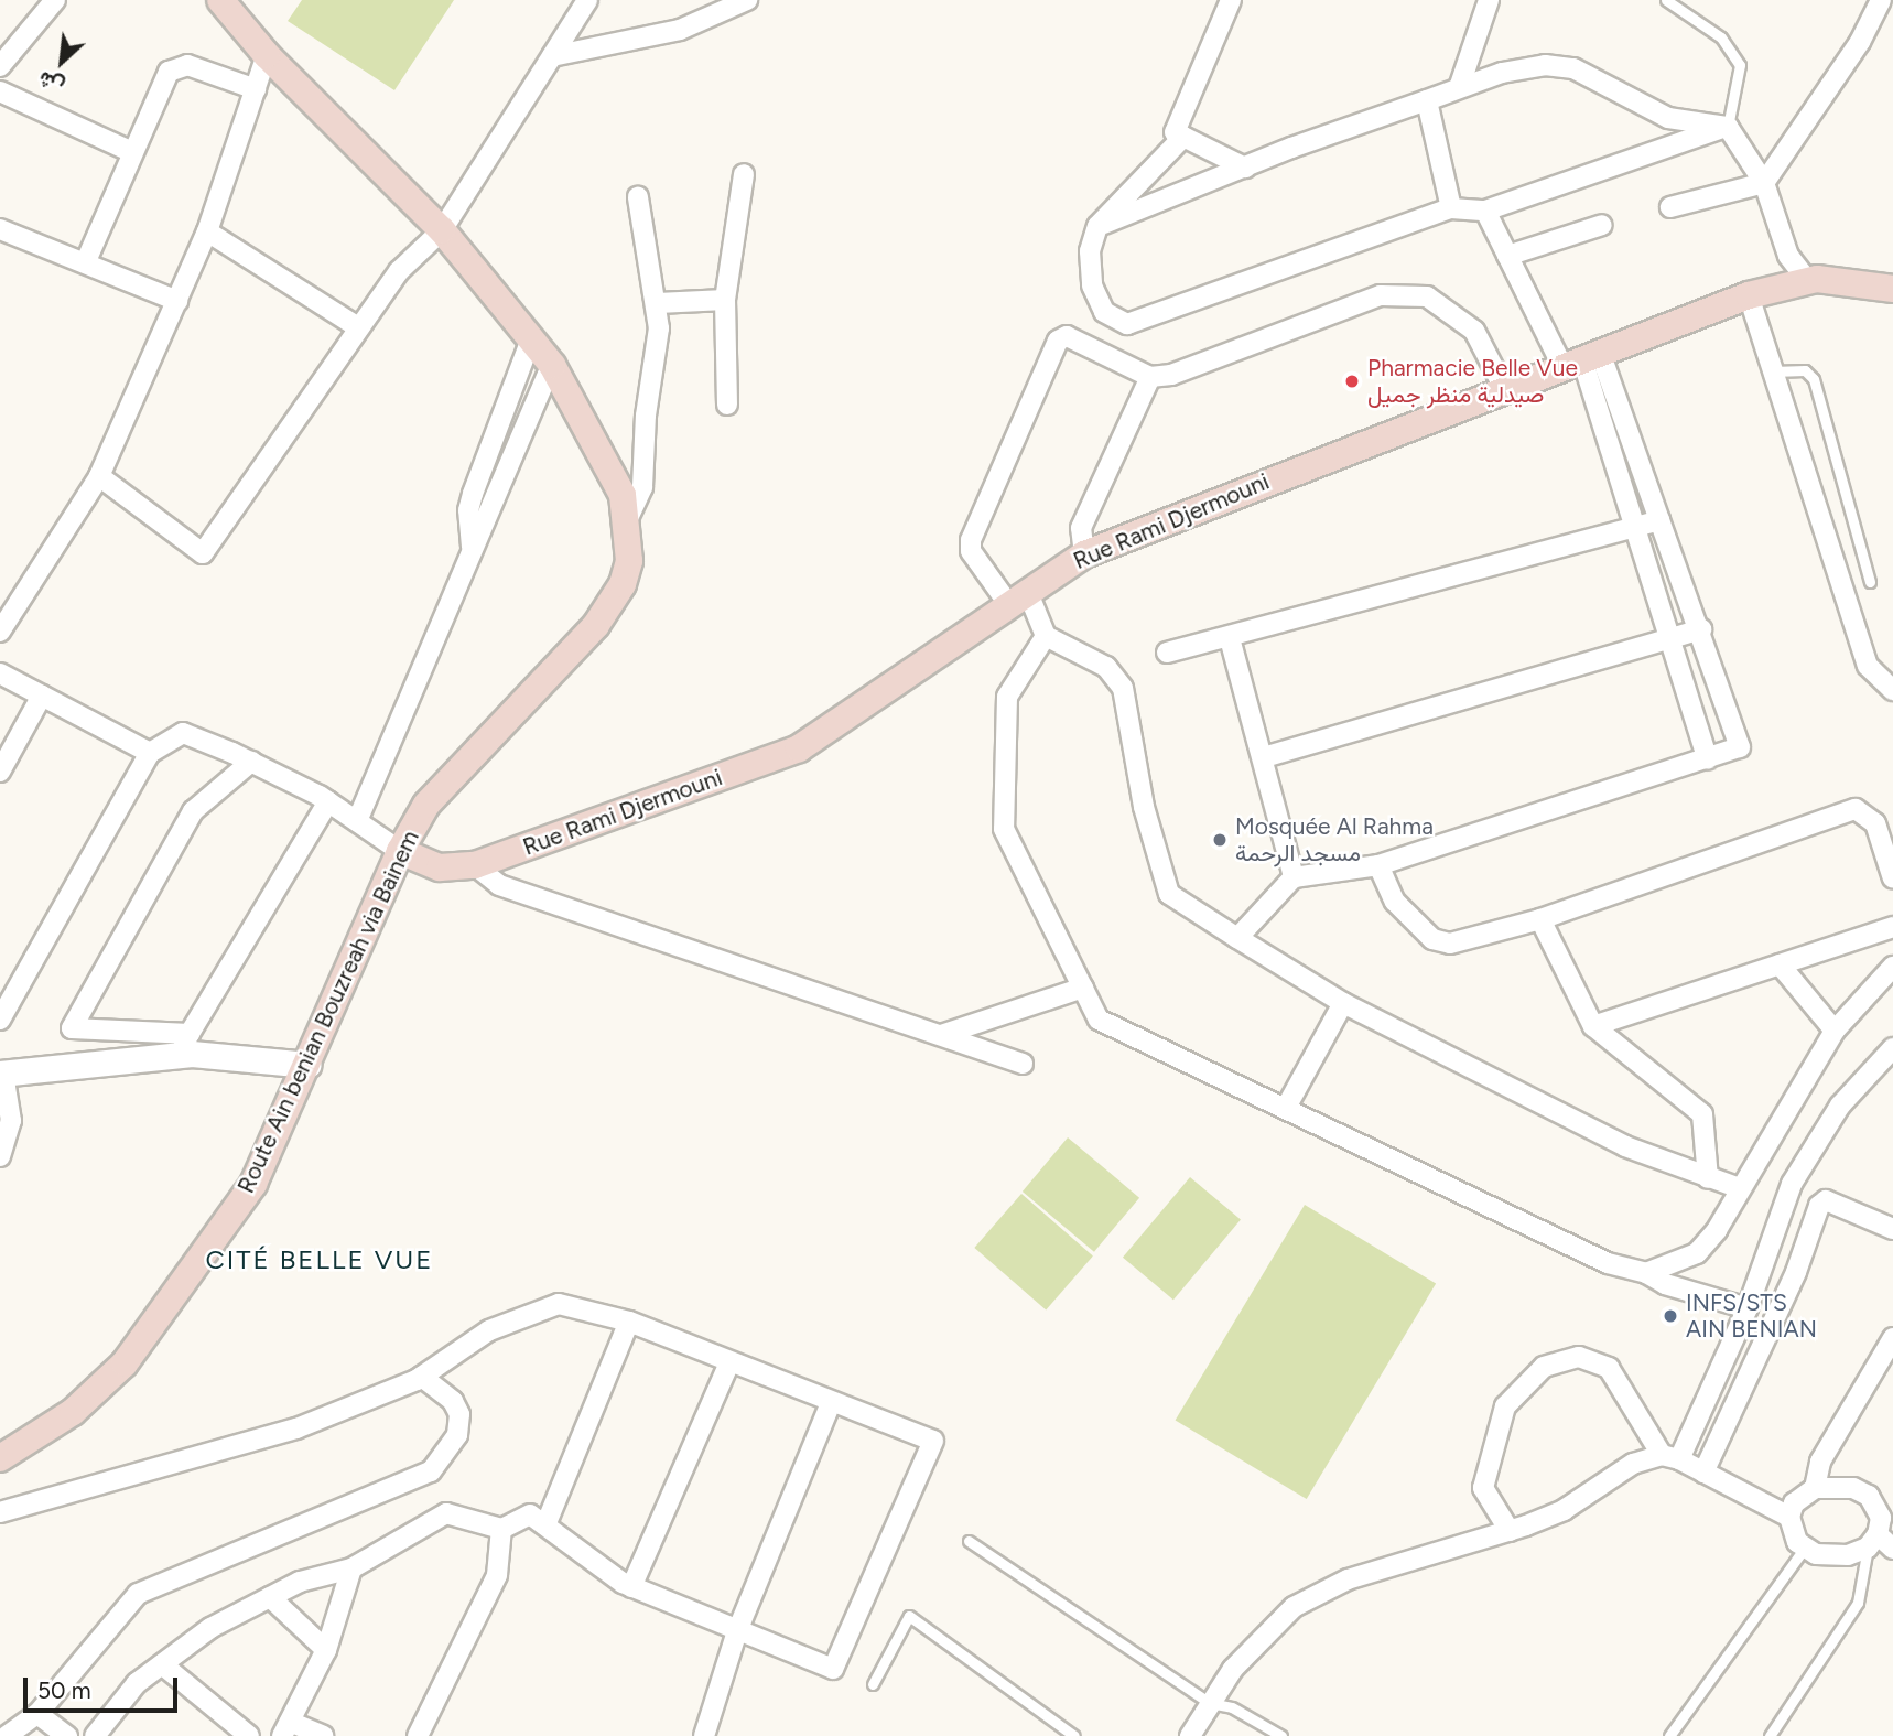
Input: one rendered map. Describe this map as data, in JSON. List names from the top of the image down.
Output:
{
  "streets": {
    "main road": ["Rue Rami Djermouni", "Route Ain benian Bouzreah via Bainem"]
  },
  "crossings": [
    ["Rue Rami Djermouni", "Route Ain benian Bouzreah via Bainem"]
  ],
  "districts": ["CITÉ BELLE VUE"],
  "places": ["Pharmacie Belle Vue صيدلية منظر جميل", "Mosquée Al Rahma مسجد الرحمة", "INFS/STS AIN BENIAN"],
  "scale_bar": "50 m",
  "north": "bottom left"
}
